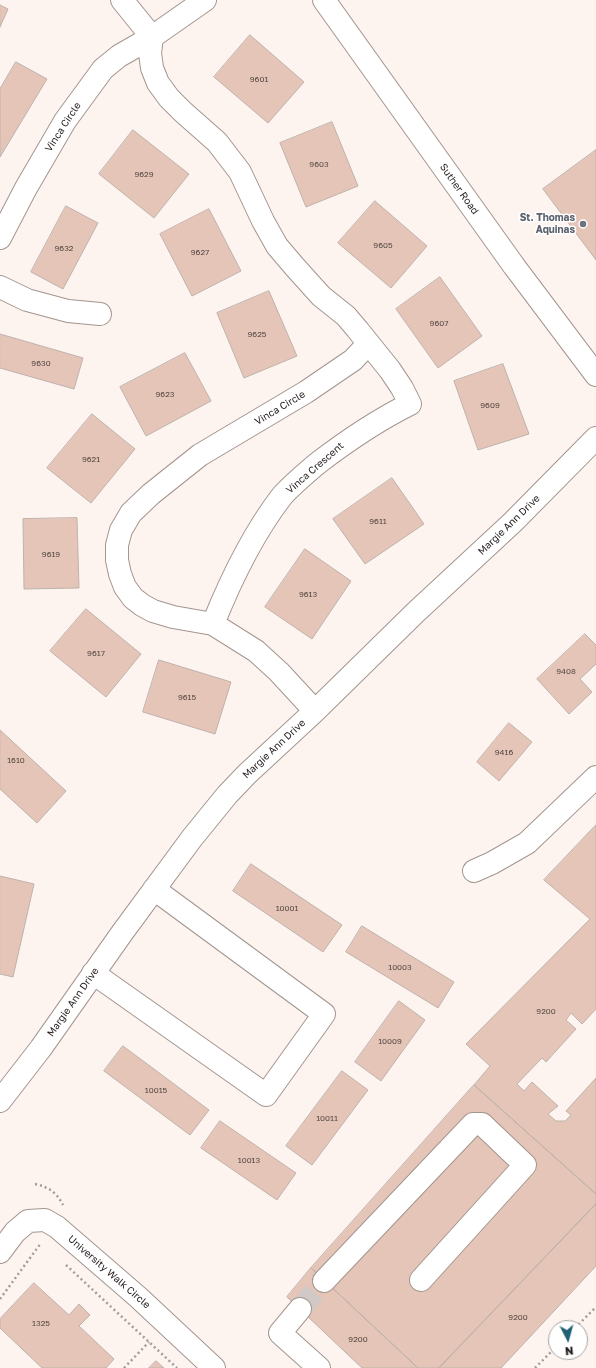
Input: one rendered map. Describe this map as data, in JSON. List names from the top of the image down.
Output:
{
  "streets": {
    "street": [
      "Vinca Circle",
      "Suther Road",
      "Vinca Crescent",
      "Margie Ann Drive",
      "University Walk Circle"
    ]
  },
  "crossings": [
    ["Vinca Circle", "Vinca Crescent"],
    ["Vinca Circle", "Margie Ann Drive"]
  ],
  "places": ["St. Thomas Aquinas"],
  "house_numbers": [
    "9601",
    "9603",
    "9629",
    "9605",
    "9632",
    "9627",
    "9607",
    "9625",
    "9630",
    "9623",
    "9609",
    "9621",
    "9611",
    "9619",
    "9613",
    "9617",
    "9408",
    "9615",
    "9416",
    "1610",
    "10001",
    "10003",
    "9200",
    "10009",
    "10015",
    "10011",
    "10013",
    "9200",
    "1325",
    "9200"
  ],
  "north": "bottom"
}
